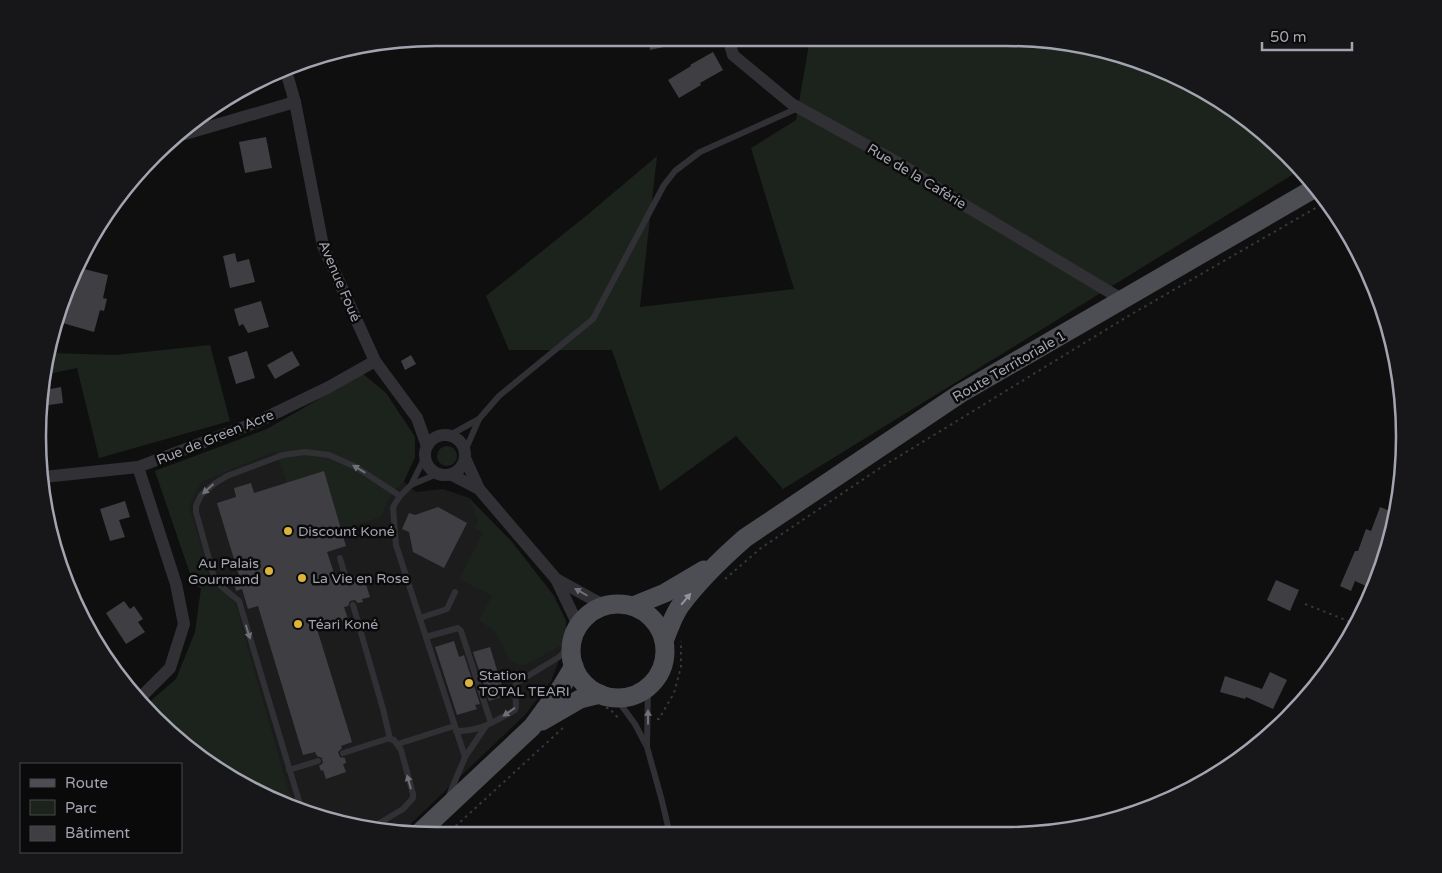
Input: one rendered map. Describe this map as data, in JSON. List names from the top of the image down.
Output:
{
  "streets": {
    "main road": ["Route Territoriale 1"],
    "street": ["Rue de la Caférie", "Avenue Foué", "Rue de Green Acre"]
  },
  "crossings": [
    ["Rue de la Caférie", "Route Territoriale 1"],
    ["Avenue Foué", "Rue de Green Acre"]
  ],
  "places": [
    "Discount Koné",
    "Au Palais Gourmand",
    "La Vie en Rose",
    "Téari Koné",
    "Station TOTAL TEARI"
  ],
  "legend": ["Route", "Parc", "Bâtiment"],
  "scale_bar": "50 m"
}
